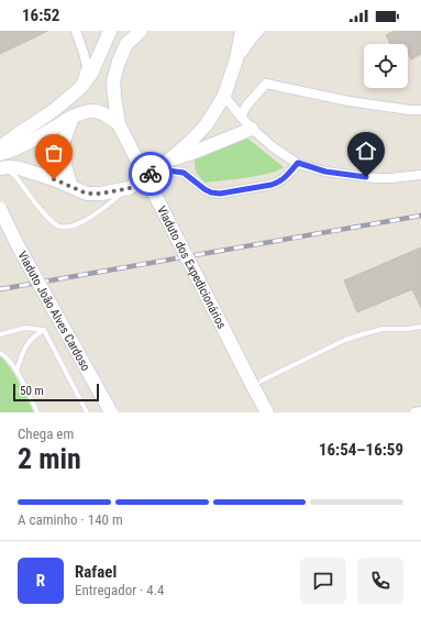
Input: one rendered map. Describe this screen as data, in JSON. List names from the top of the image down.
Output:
{
  "streets": {
    "main road": ["Viaduto dos Expedicionários", "Viaduto João Alves Cardoso"]
  },
  "scale_bar": "50 m",
  "page": {
    "status": "16:52",
    "scale": "50 m",
    "heading": ["2 min", "Chega em", "16:54–16:59"],
    "panel": ["Rafael", "Entregador · 4.4"],
    "bar": "A caminho · 140 m",
    "round": "R"
  }
}
